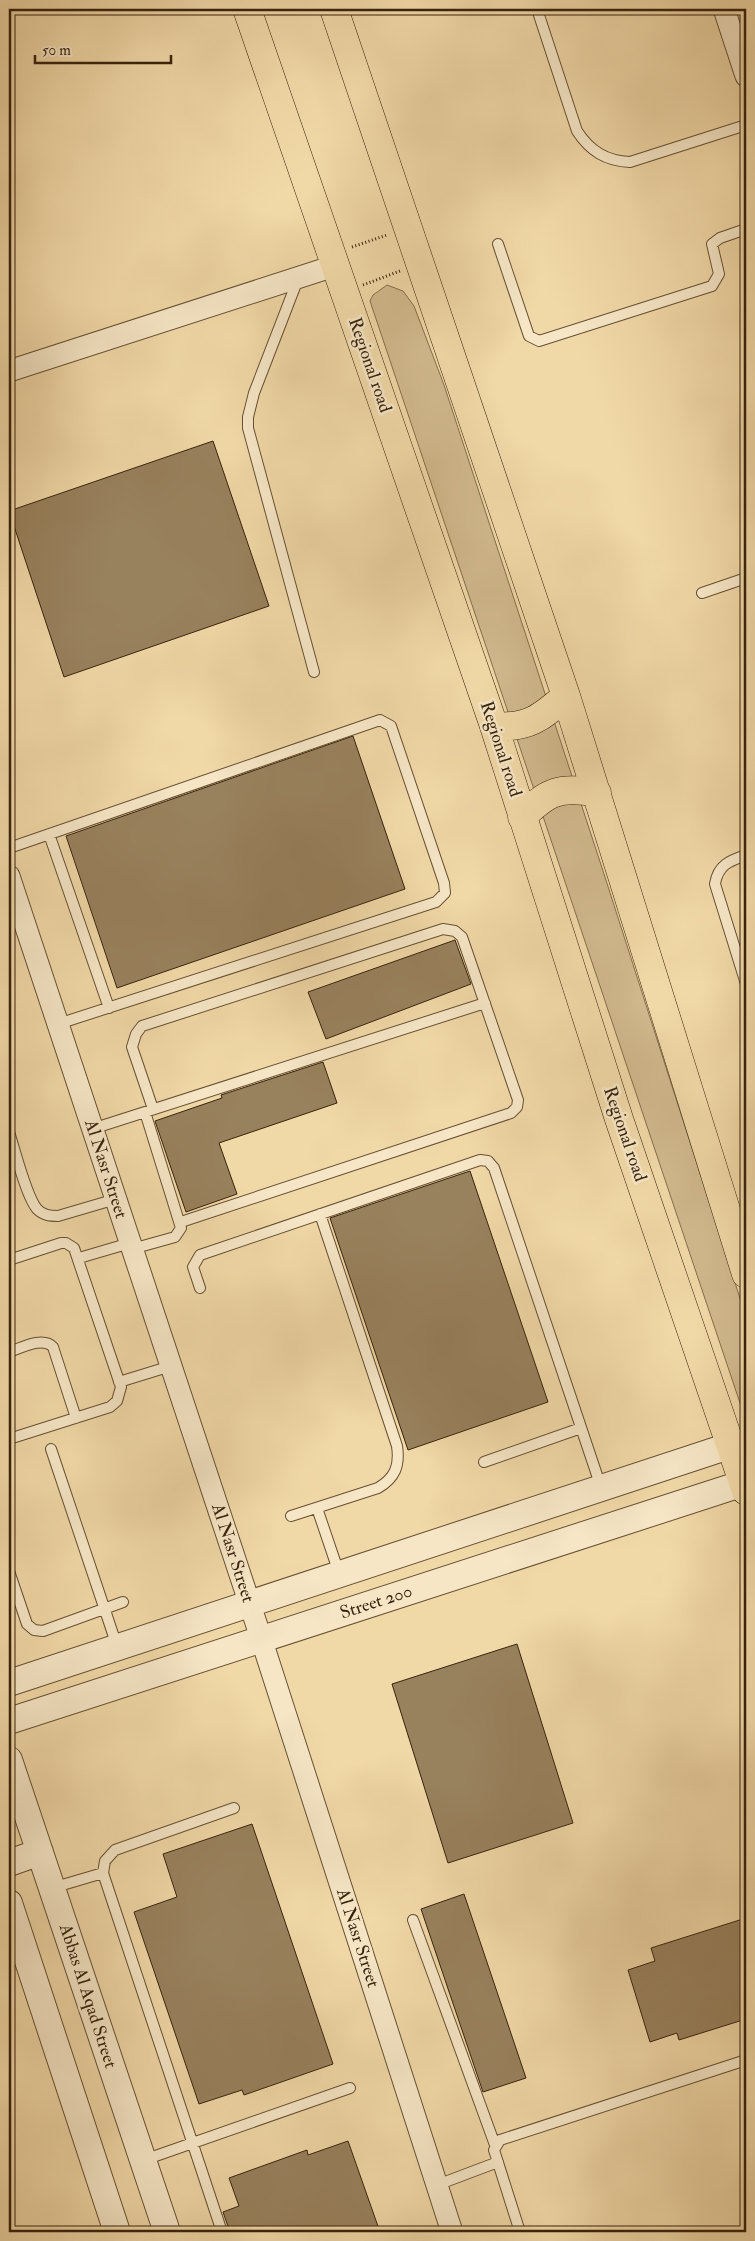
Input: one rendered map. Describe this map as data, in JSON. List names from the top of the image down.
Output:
{
  "streets": {
    "highway": ["Regional road"],
    "street": ["Al Nasr Street", "Street 200", "Abbas Al Aqad Street"]
  },
  "crossings": [
    ["Regional road", "Street 200"],
    ["Al Nasr Street", "Street 200"]
  ],
  "scale_bar": "50 m"
}
